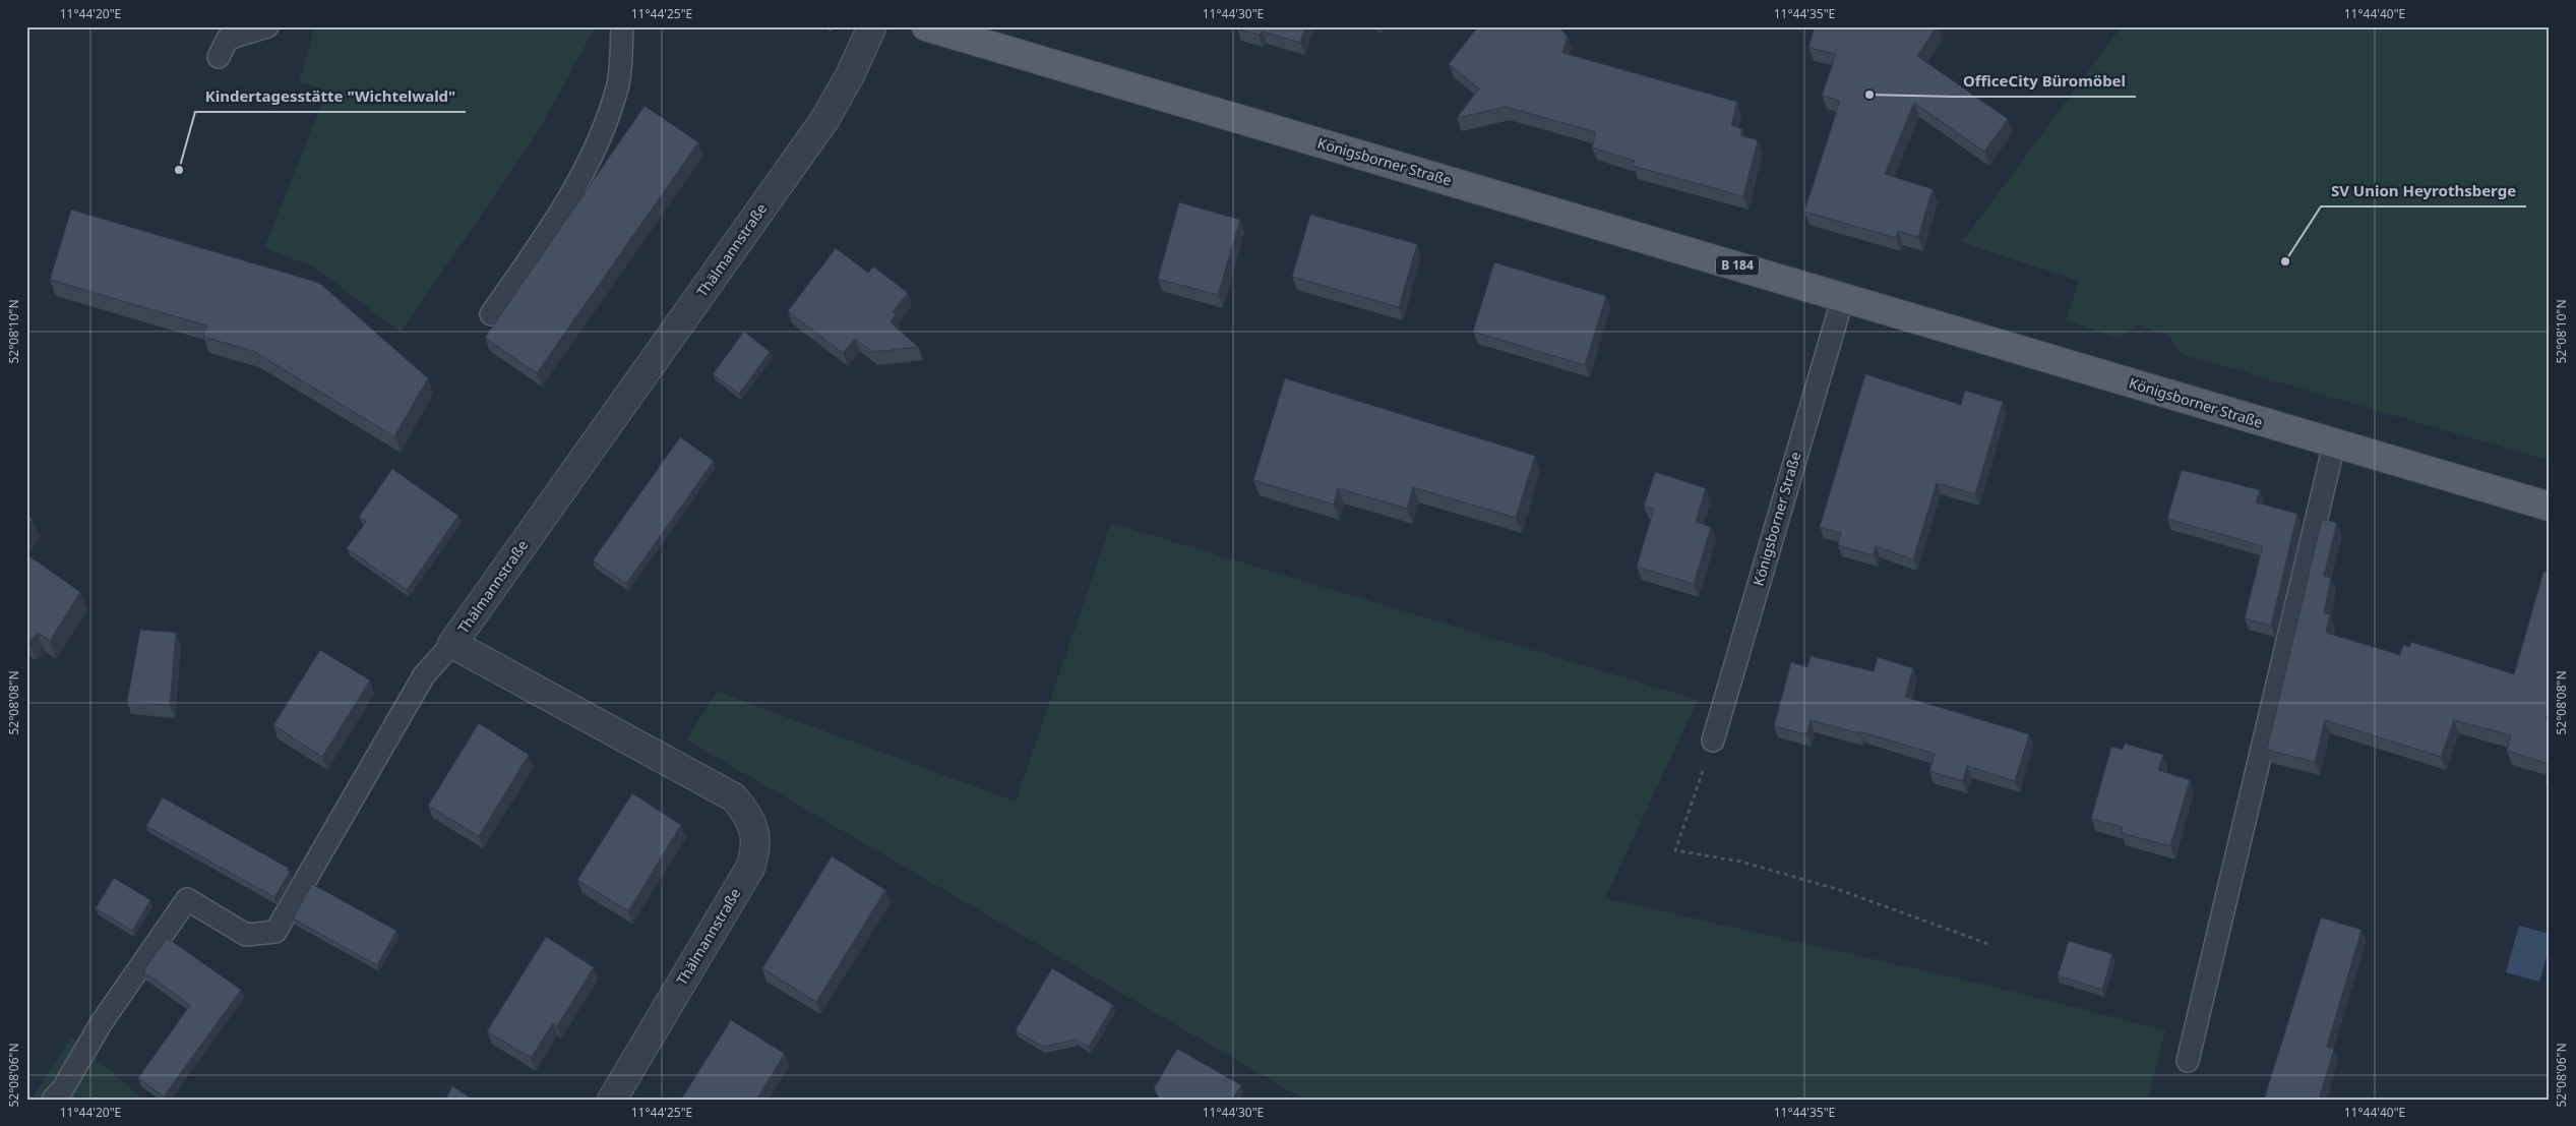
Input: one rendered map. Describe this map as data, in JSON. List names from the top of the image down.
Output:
{
  "streets": {
    "main road": ["Königsborner Straße", "B 184"],
    "street": ["Thälmannstraße"]
  },
  "places": ["OfficeCity Büromöbel", "Kindertagesstätte \"Wichtelwald\"", "SV Union Heyrothsberge"],
  "coordinates": [
    "11°44'20\"E",
    "11°44'25\"E",
    "11°44'30\"E",
    "11°44'35\"E",
    "11°44'40\"E",
    "52°08'10\"N",
    "52°08'08\"N",
    "52°08'06\"N"
  ]
}
